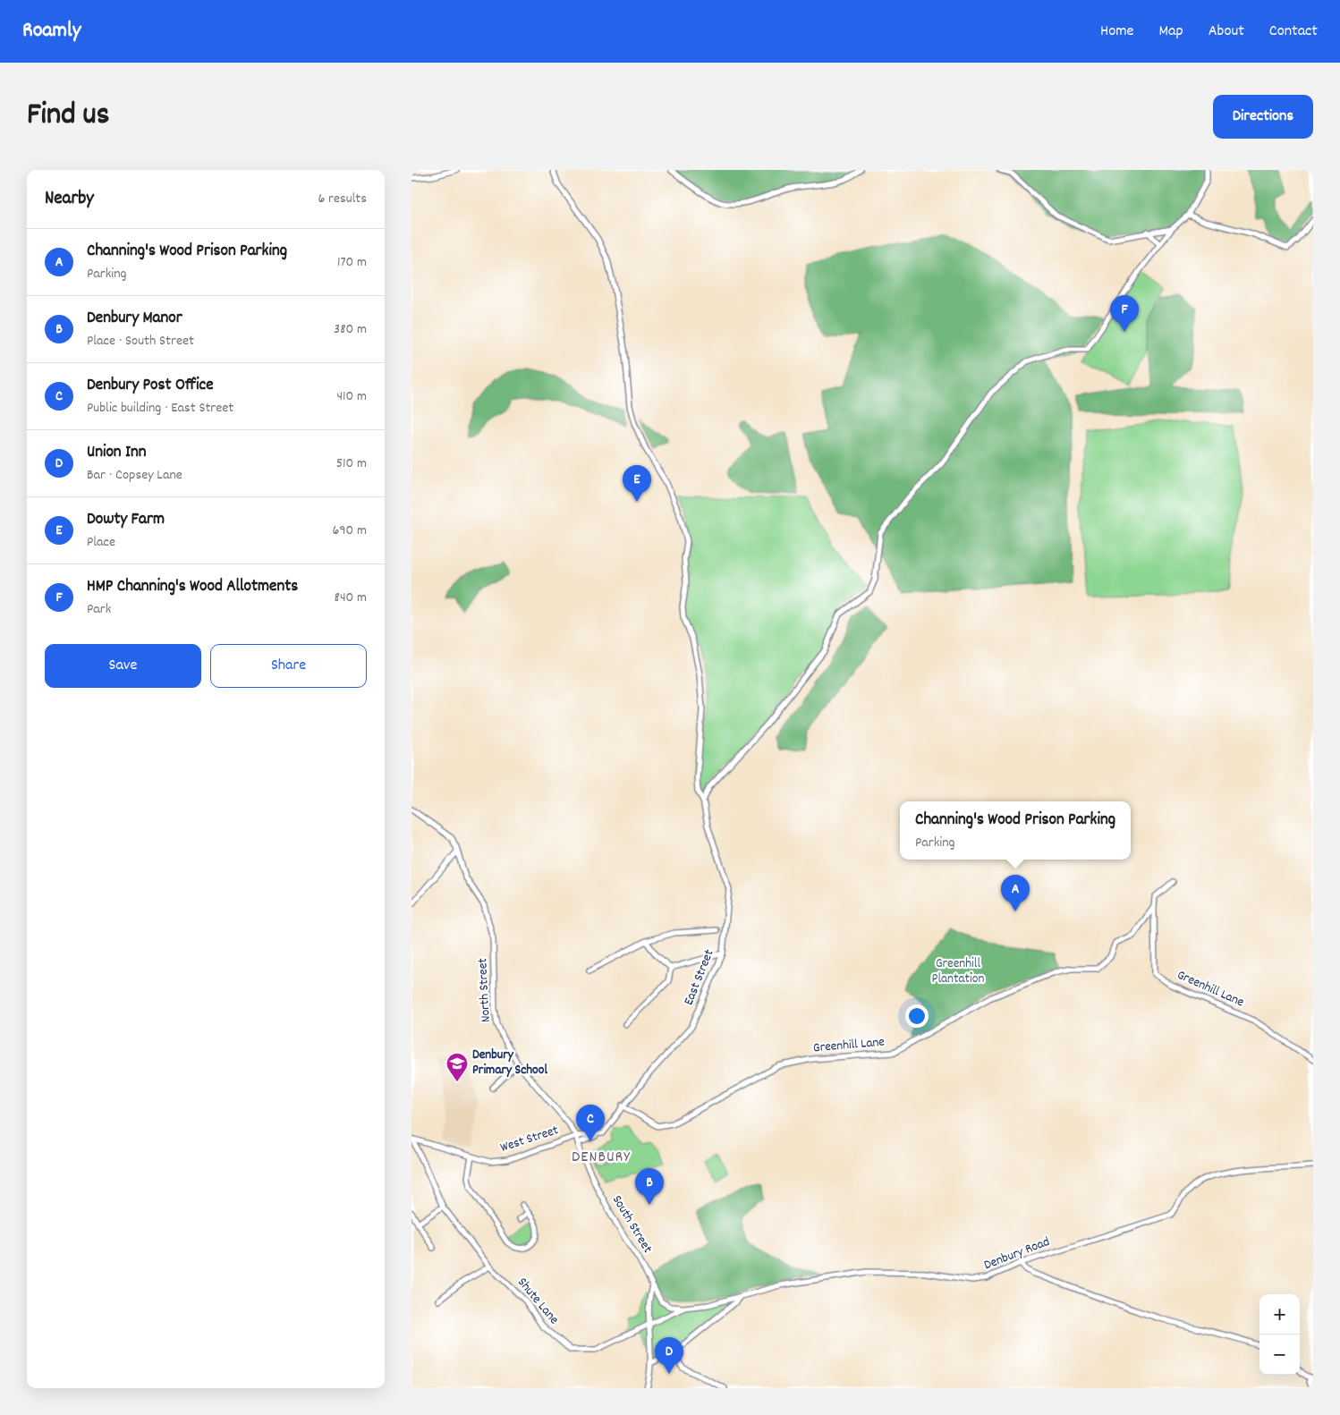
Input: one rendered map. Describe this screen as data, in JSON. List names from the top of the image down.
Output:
{
  "streets": {
    "street": [
      "East Street",
      "Greenhill Lane",
      "North Street",
      "West Street",
      "South Street",
      "Denbury Road",
      "Shute Lane"
    ]
  },
  "crossings": [
    ["East Street", "Greenhill Lane"],
    ["North Street", "West Street"],
    ["North Street", "South Street"],
    ["West Street", "South Street"],
    ["West Street", "Shute Lane"],
    ["South Street", "Denbury Road"],
    ["South Street", "Shute Lane"],
    ["Denbury Road", "Shute Lane"]
  ],
  "districts": ["DENBURY"],
  "parks": ["Greenhill Plantation"],
  "places": {
    "school or university": ["Denbury Primary School"]
  },
  "page": {
    "header": "Roamly",
    "nav": [
      "Home",
      "Map",
      "About",
      "Contact"
    ],
    "title": "Find us",
    "buttons": [
      "Directions",
      ["Save", "Share"]
    ],
    "heading": ["Nearby", "6 results"],
    "list": [
      {
        "mark": "A",
        "name": "Channing's Wood Prison Parking",
        "note": "Parking",
        "value": "170 m"
      },
      {
        "mark": "B",
        "name": "Denbury Manor",
        "note": "Place · South Street",
        "value": "380 m"
      },
      {
        "mark": "C",
        "name": "Denbury Post Office",
        "note": "Public building · East Street",
        "value": "410 m"
      },
      {
        "mark": "D",
        "name": "Union Inn",
        "note": "Bar · Copsey Lane",
        "value": "510 m"
      },
      {
        "mark": "E",
        "name": "Dowty Farm",
        "note": "Place",
        "value": "690 m"
      },
      {
        "mark": "F",
        "name": "HMP Channing's Wood Allotments",
        "note": "Park",
        "value": "840 m"
      }
    ],
    "pins": [
      "F",
      "E",
      "A",
      "C",
      "B",
      "D"
    ],
    "popup": ["Channing's Wood Prison Parking", "Parking"],
    "map_buttons": ["+", "−"]
  }
}
